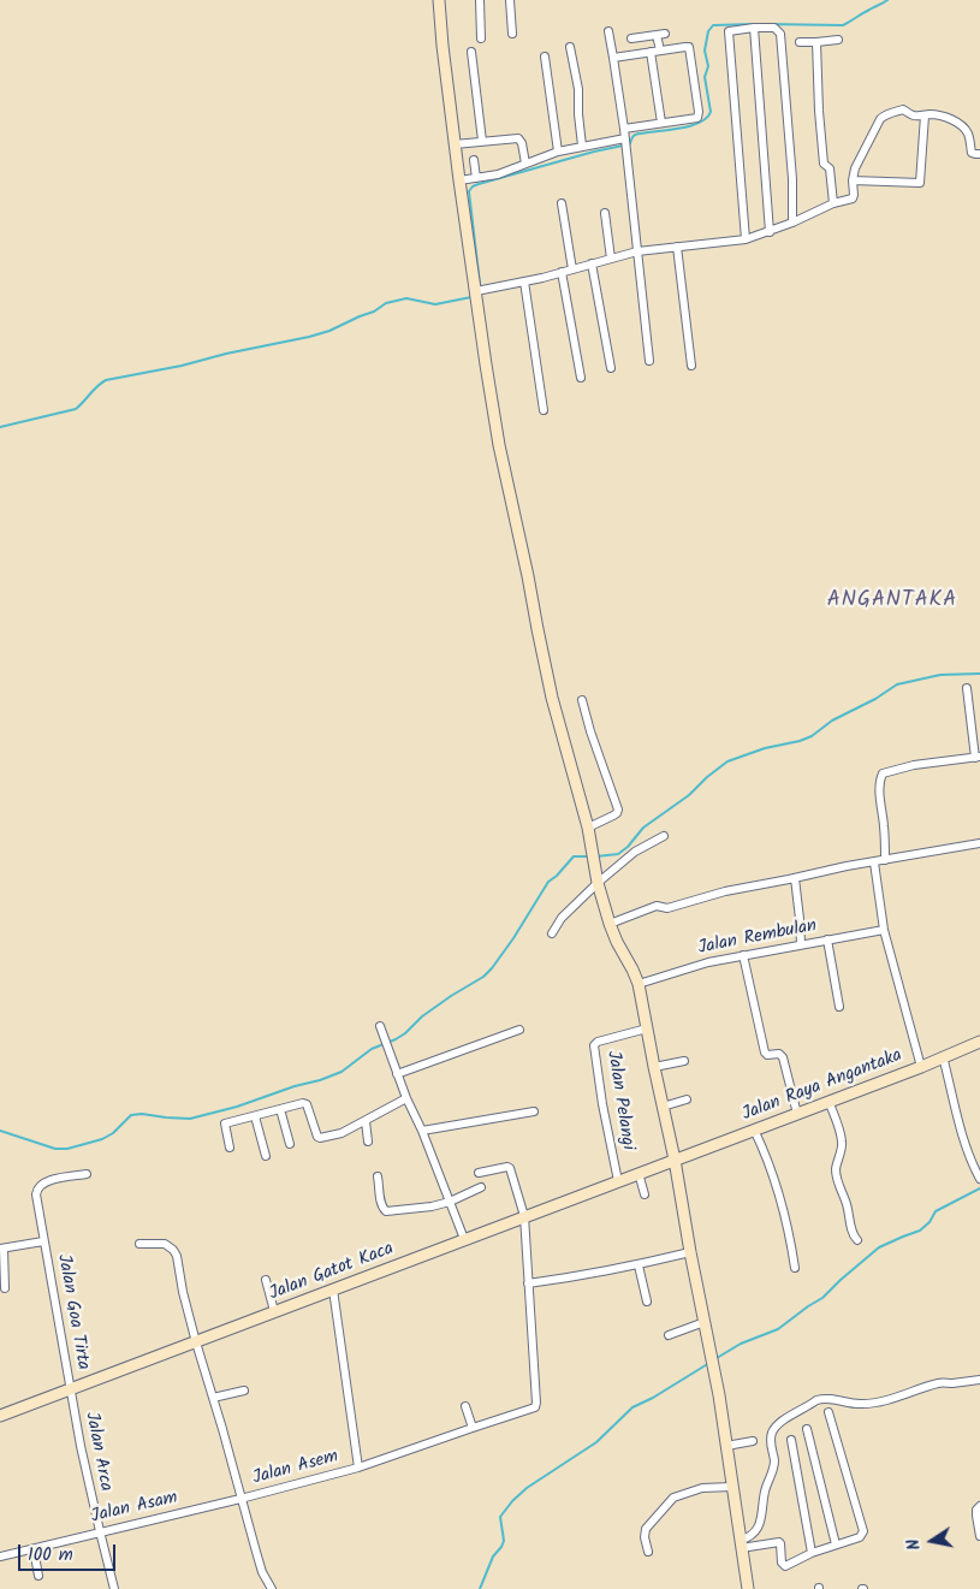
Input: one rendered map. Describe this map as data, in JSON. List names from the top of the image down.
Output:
{
  "streets": {
    "main road": ["Jalan Raya Angantaka", "Jalan Gatot Kaca"],
    "street": [
      "Jalan Rembulan",
      "Jalan Pelangi",
      "Jalan Goa Tirta",
      "Jalan Arca",
      "Jalan Asem",
      "Jalan Asam"
    ]
  },
  "crossings": [
    ["Jalan Raya Angantaka", "Jalan Gatot Kaca"],
    ["Jalan Pelangi", "Jalan Gatot Kaca"],
    ["Jalan Gatot Kaca", "Jalan Goa Tirta"],
    ["Jalan Gatot Kaca", "Jalan Arca"],
    ["Jalan Goa Tirta", "Jalan Arca"],
    ["Jalan Arca", "Jalan Asam"],
    ["Jalan Asem", "Jalan Asam"]
  ],
  "districts": ["ANGANTAKA"],
  "scale_bar": "100 m",
  "north": "left"
}
